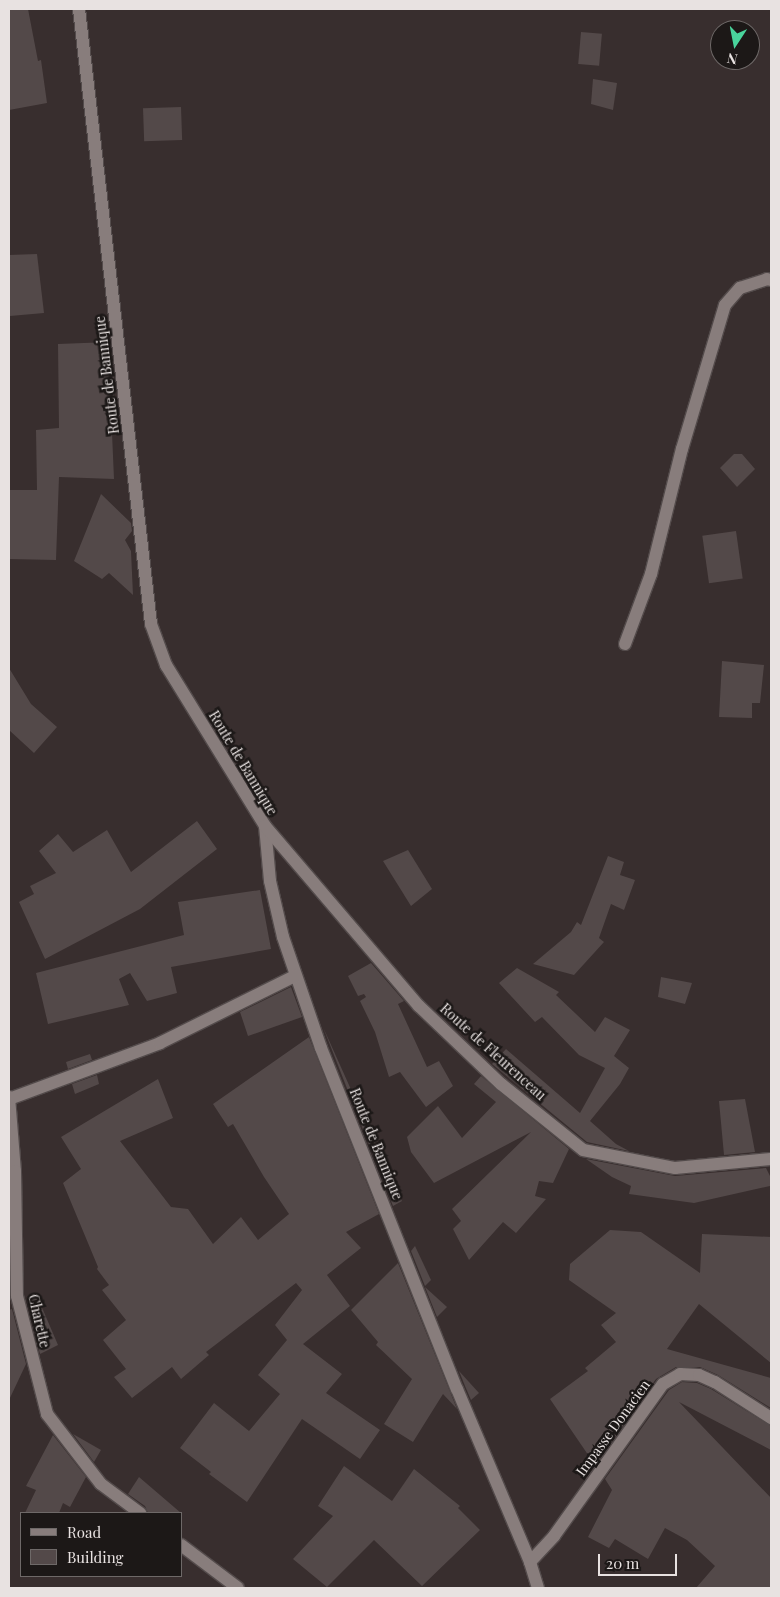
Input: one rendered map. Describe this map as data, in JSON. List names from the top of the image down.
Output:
{
  "streets": {
    "street": [
      "Route de Bannique",
      "Route de Fleurenceau",
      "Charette",
      "Impasse Donacien"
    ]
  },
  "crossings": [
    ["Route de Bannique", "Route de Fleurenceau"],
    ["Route de Bannique", "Impasse Donacien"]
  ],
  "legend": ["Road", "Building"],
  "scale_bar": "20 m",
  "north": "bottom"
}
